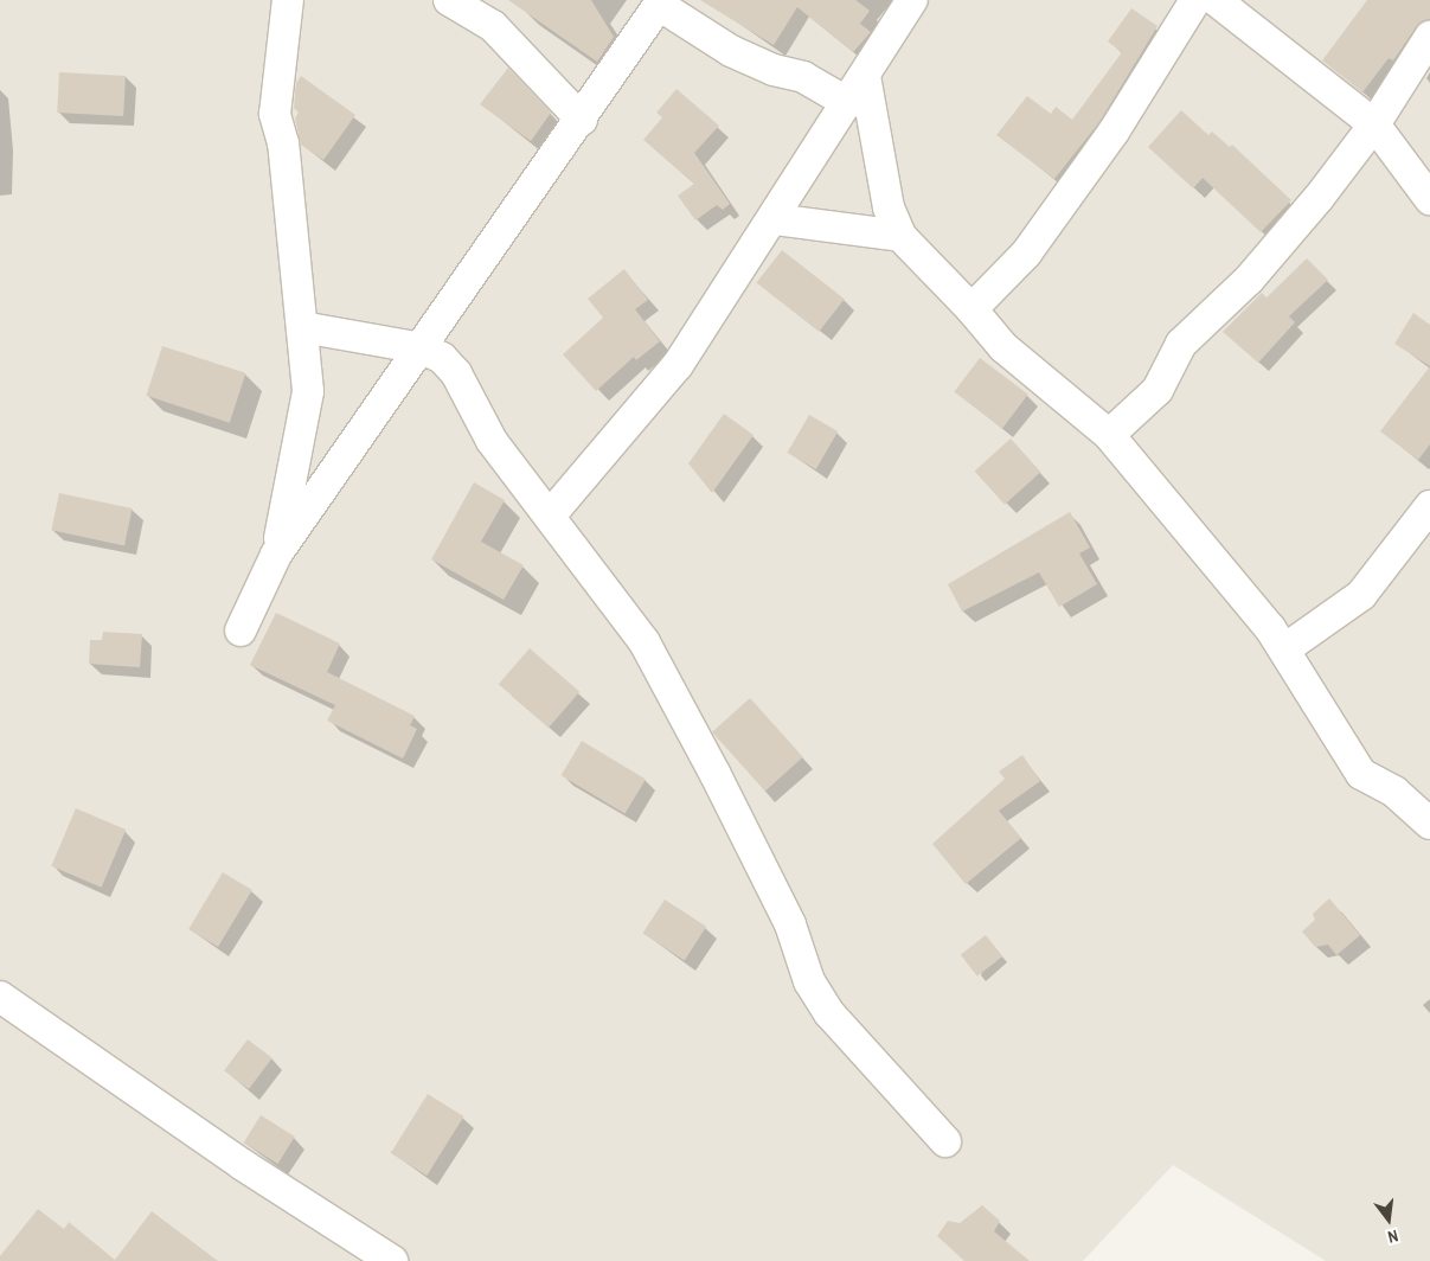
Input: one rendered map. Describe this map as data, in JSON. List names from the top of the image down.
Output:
{
  "north": "bottom"
}
